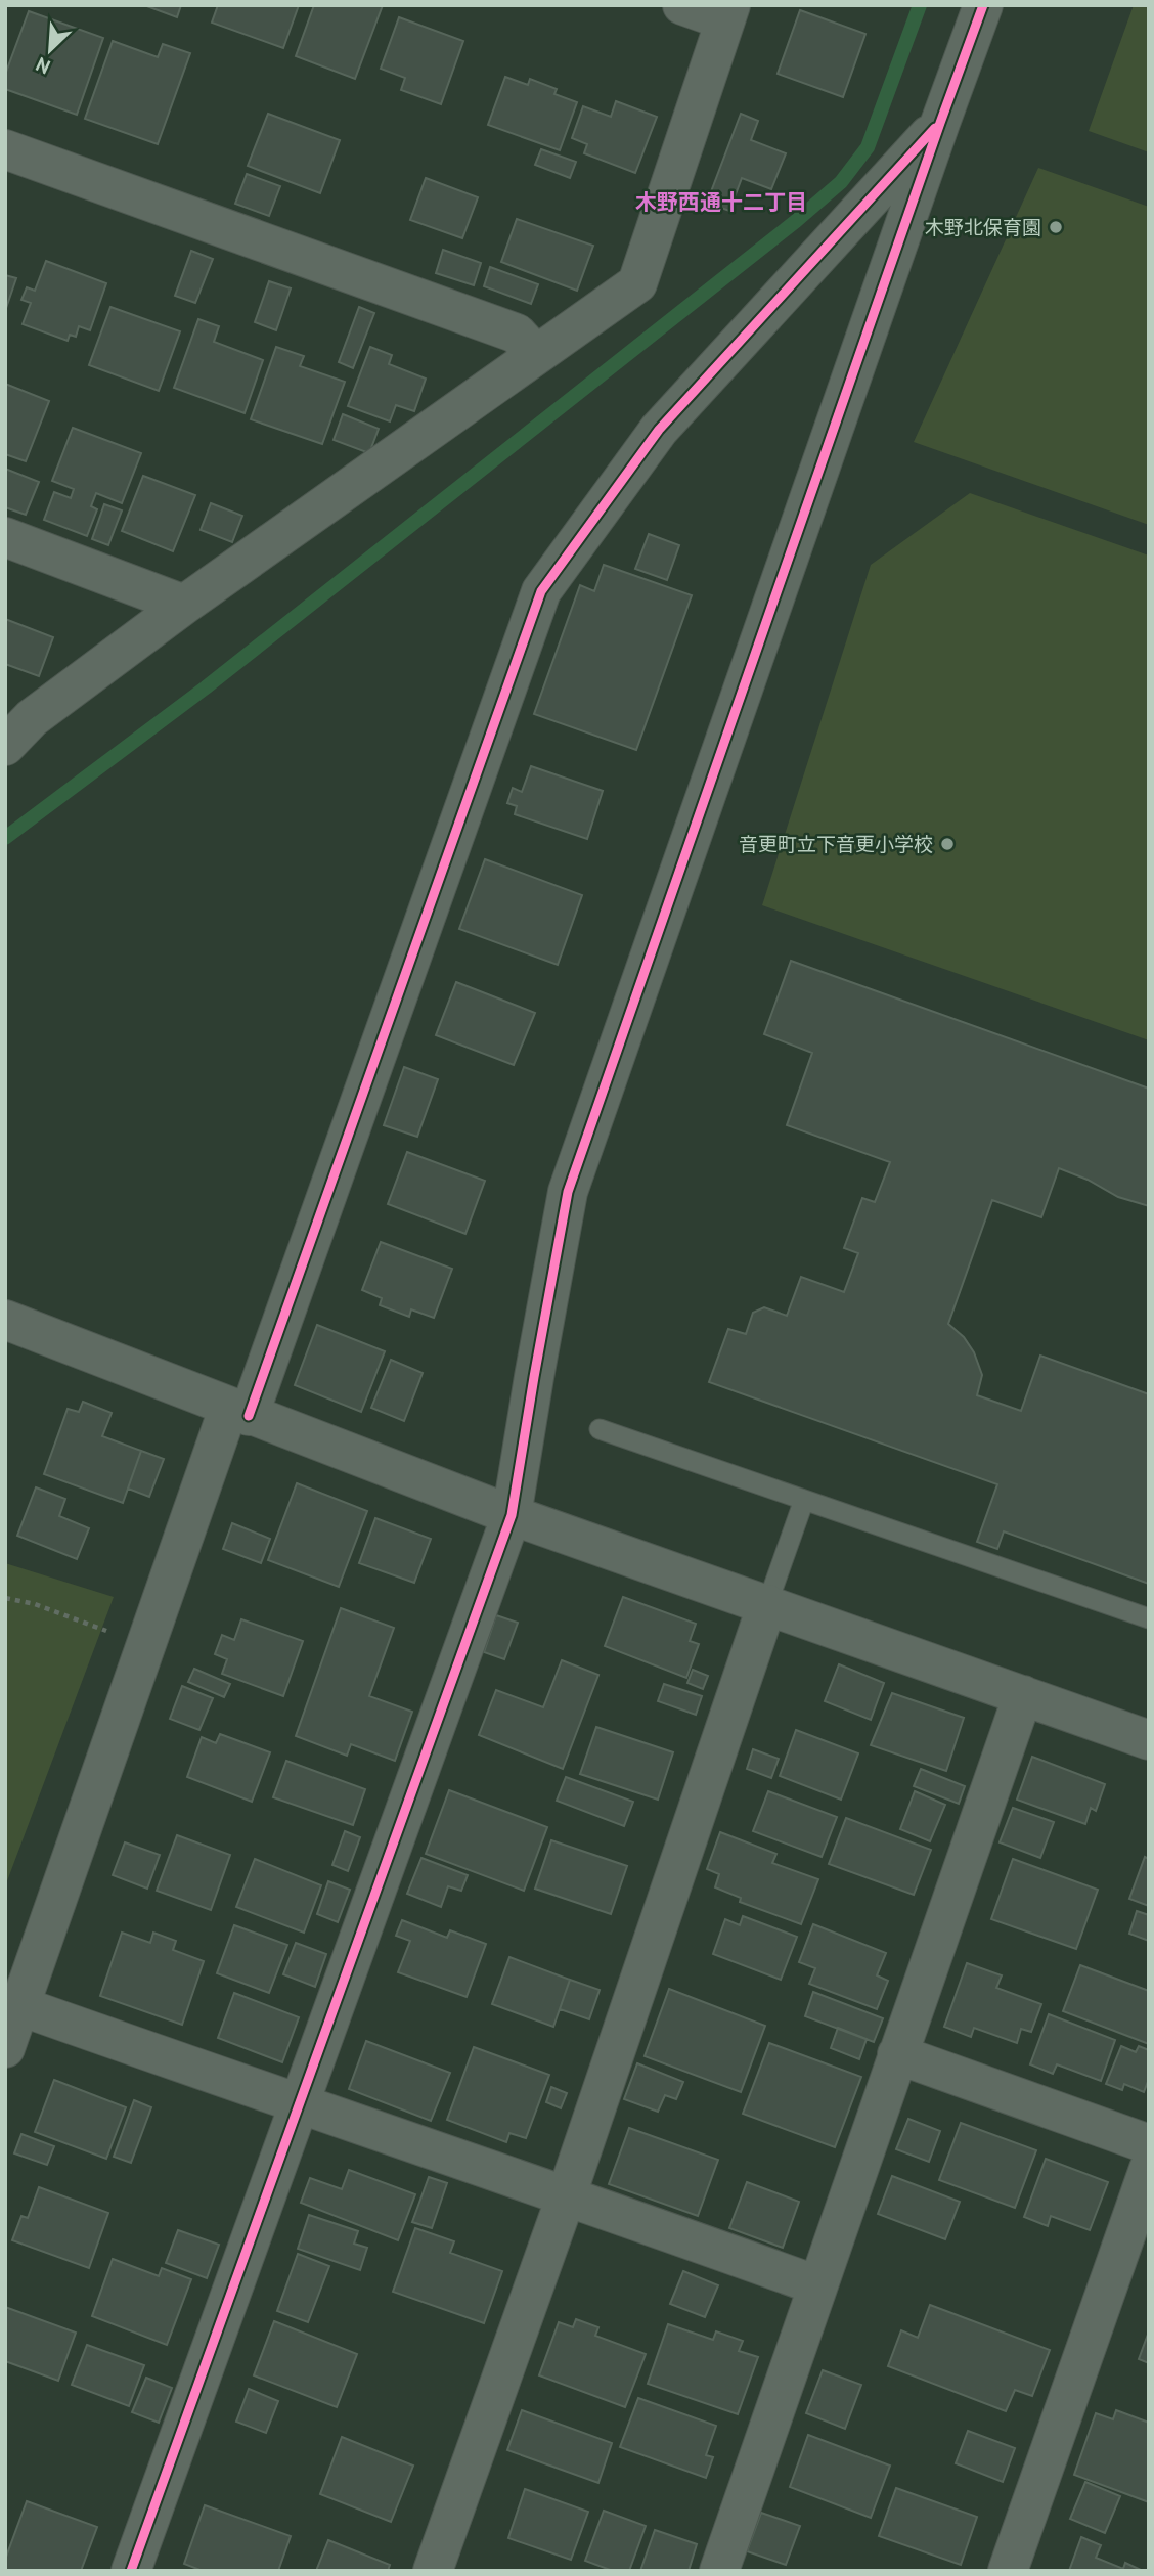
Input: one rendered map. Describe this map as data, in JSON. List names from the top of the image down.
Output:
{
  "districts": ["木野西通十二丁目"],
  "places": ["木野北保育園", "音更町立下音更小学校"],
  "north": "bottom left"
}
